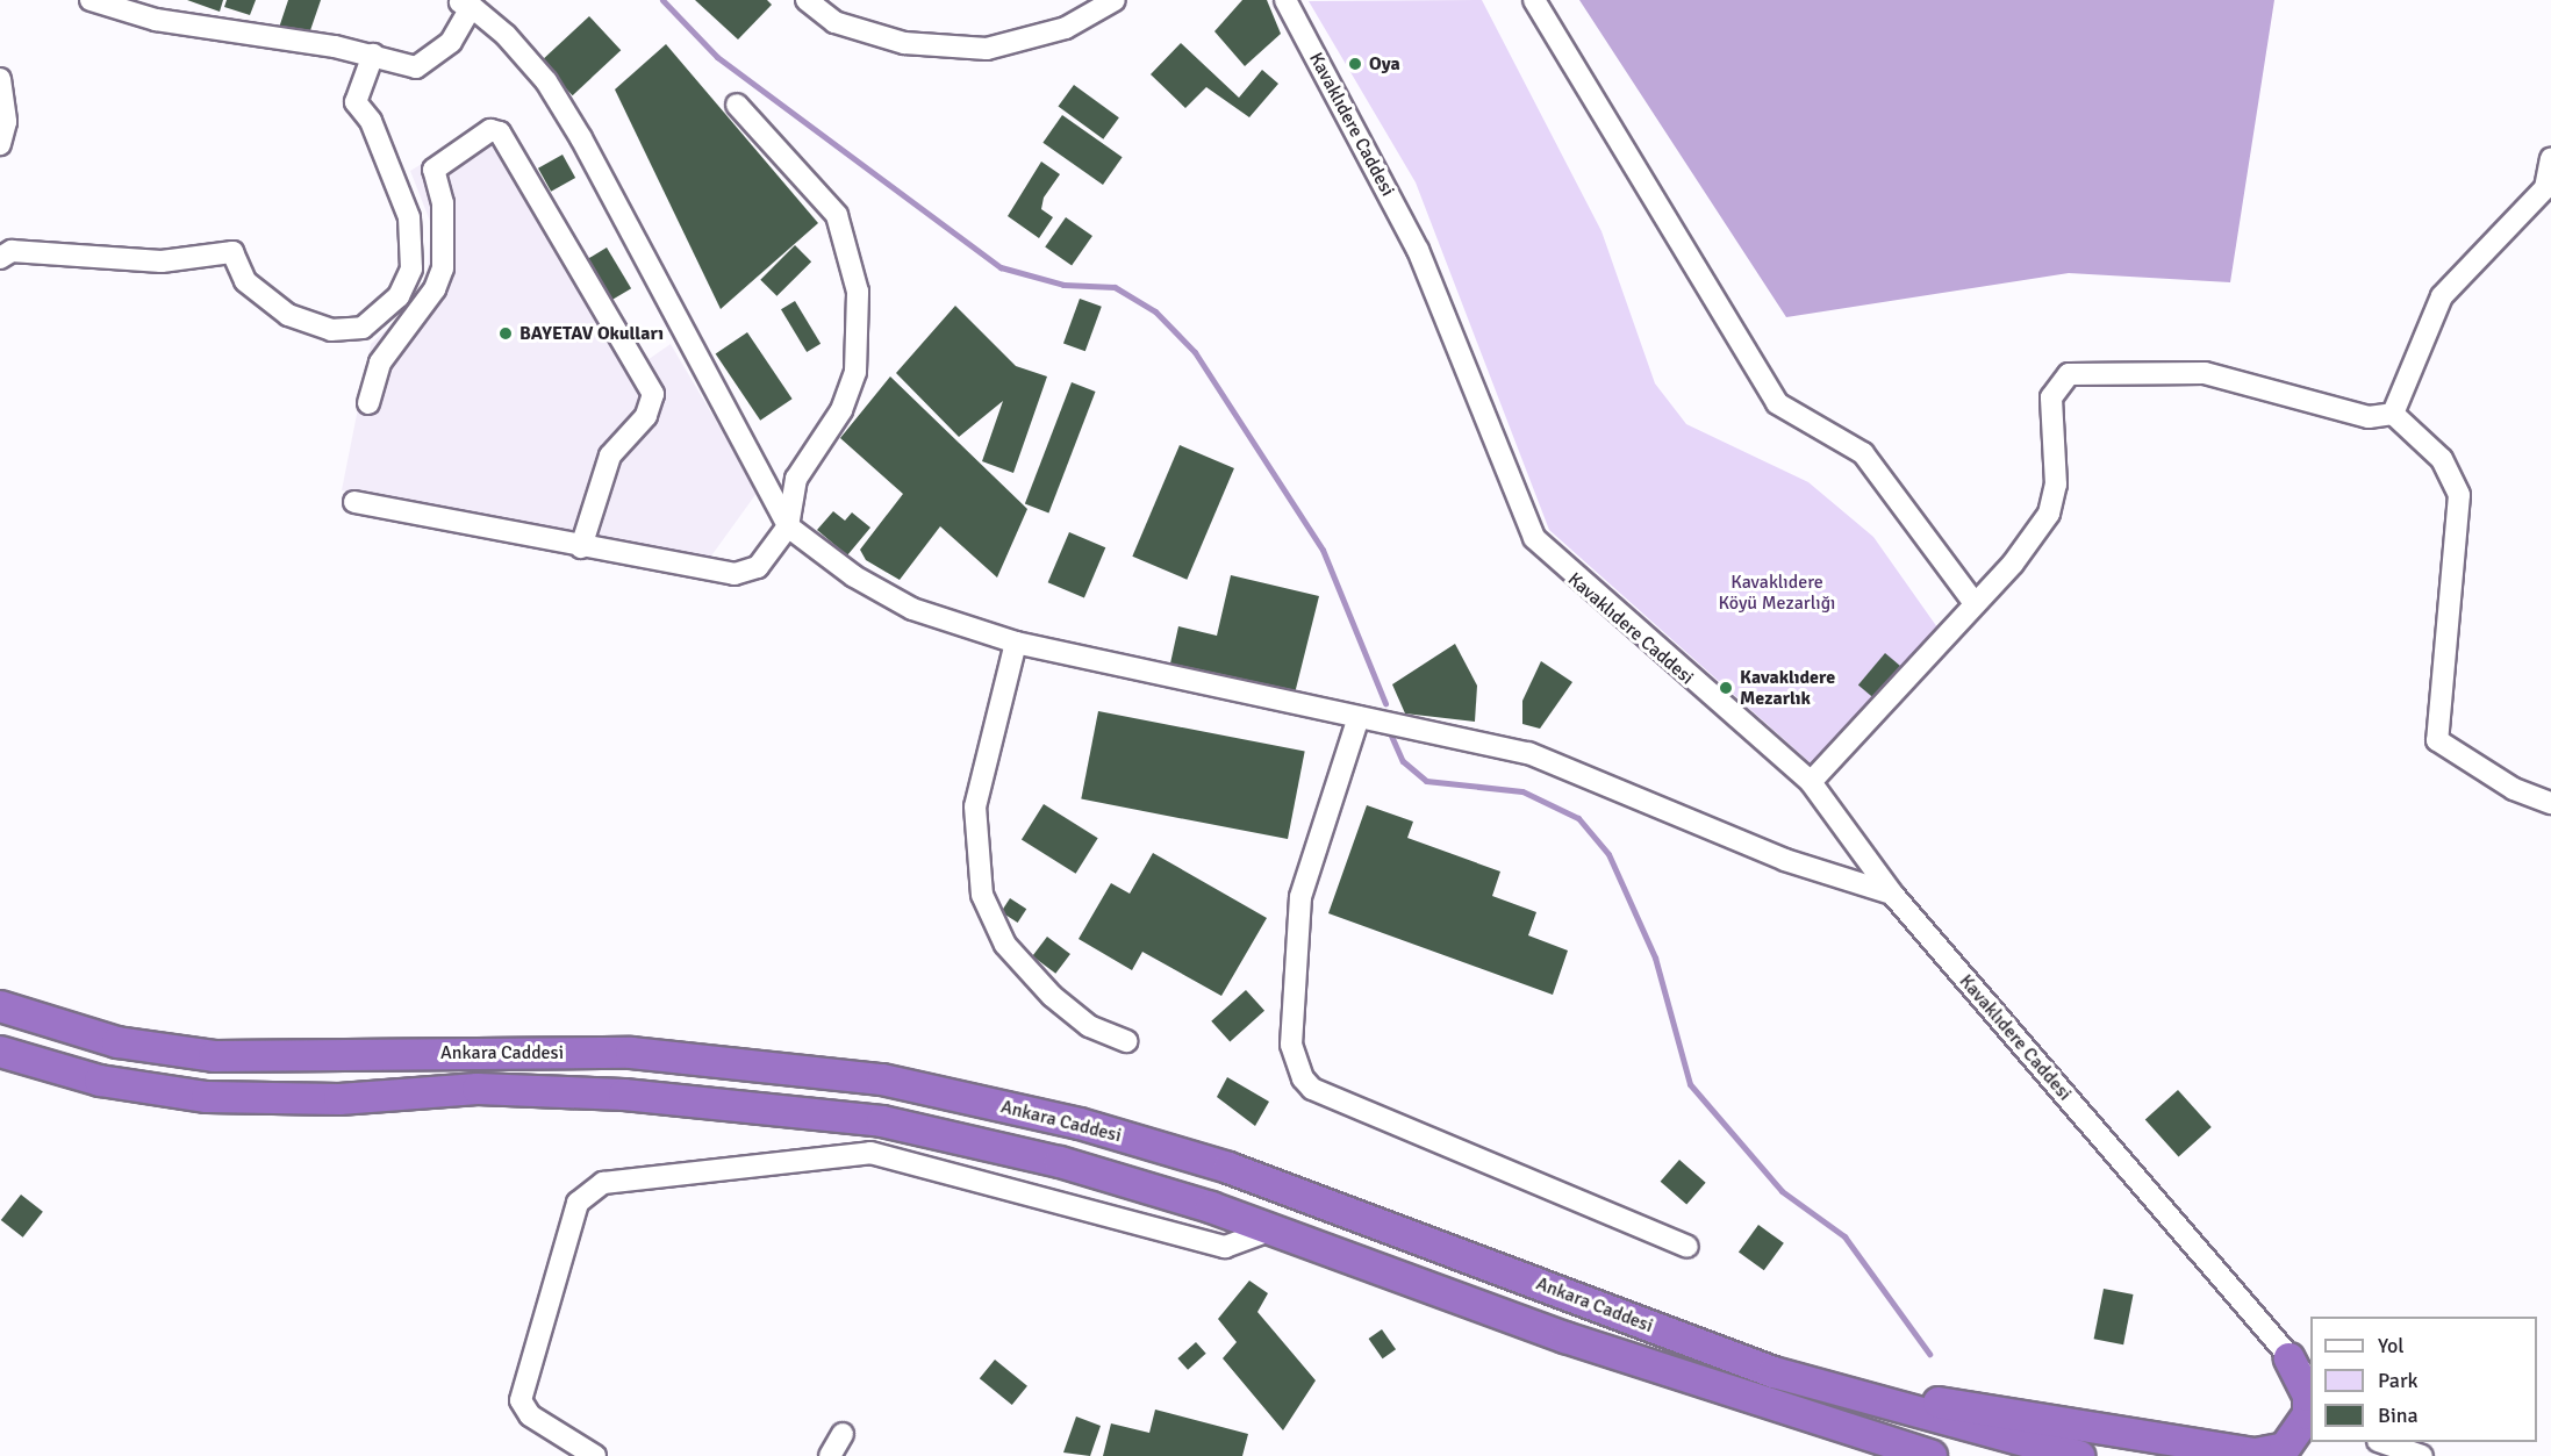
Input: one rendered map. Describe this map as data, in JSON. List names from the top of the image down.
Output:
{
  "streets": {
    "highway": ["Ankara Caddesi"],
    "street": ["Kavaklıdere Caddesi"]
  },
  "parks": ["Kavaklıdere Köyü Mezarlığı"],
  "places": ["Oya", "BAYETAV Okulları", "Kavaklıdere Mezarlık"],
  "legend": ["Yol", "Park", "Bina"]
}
